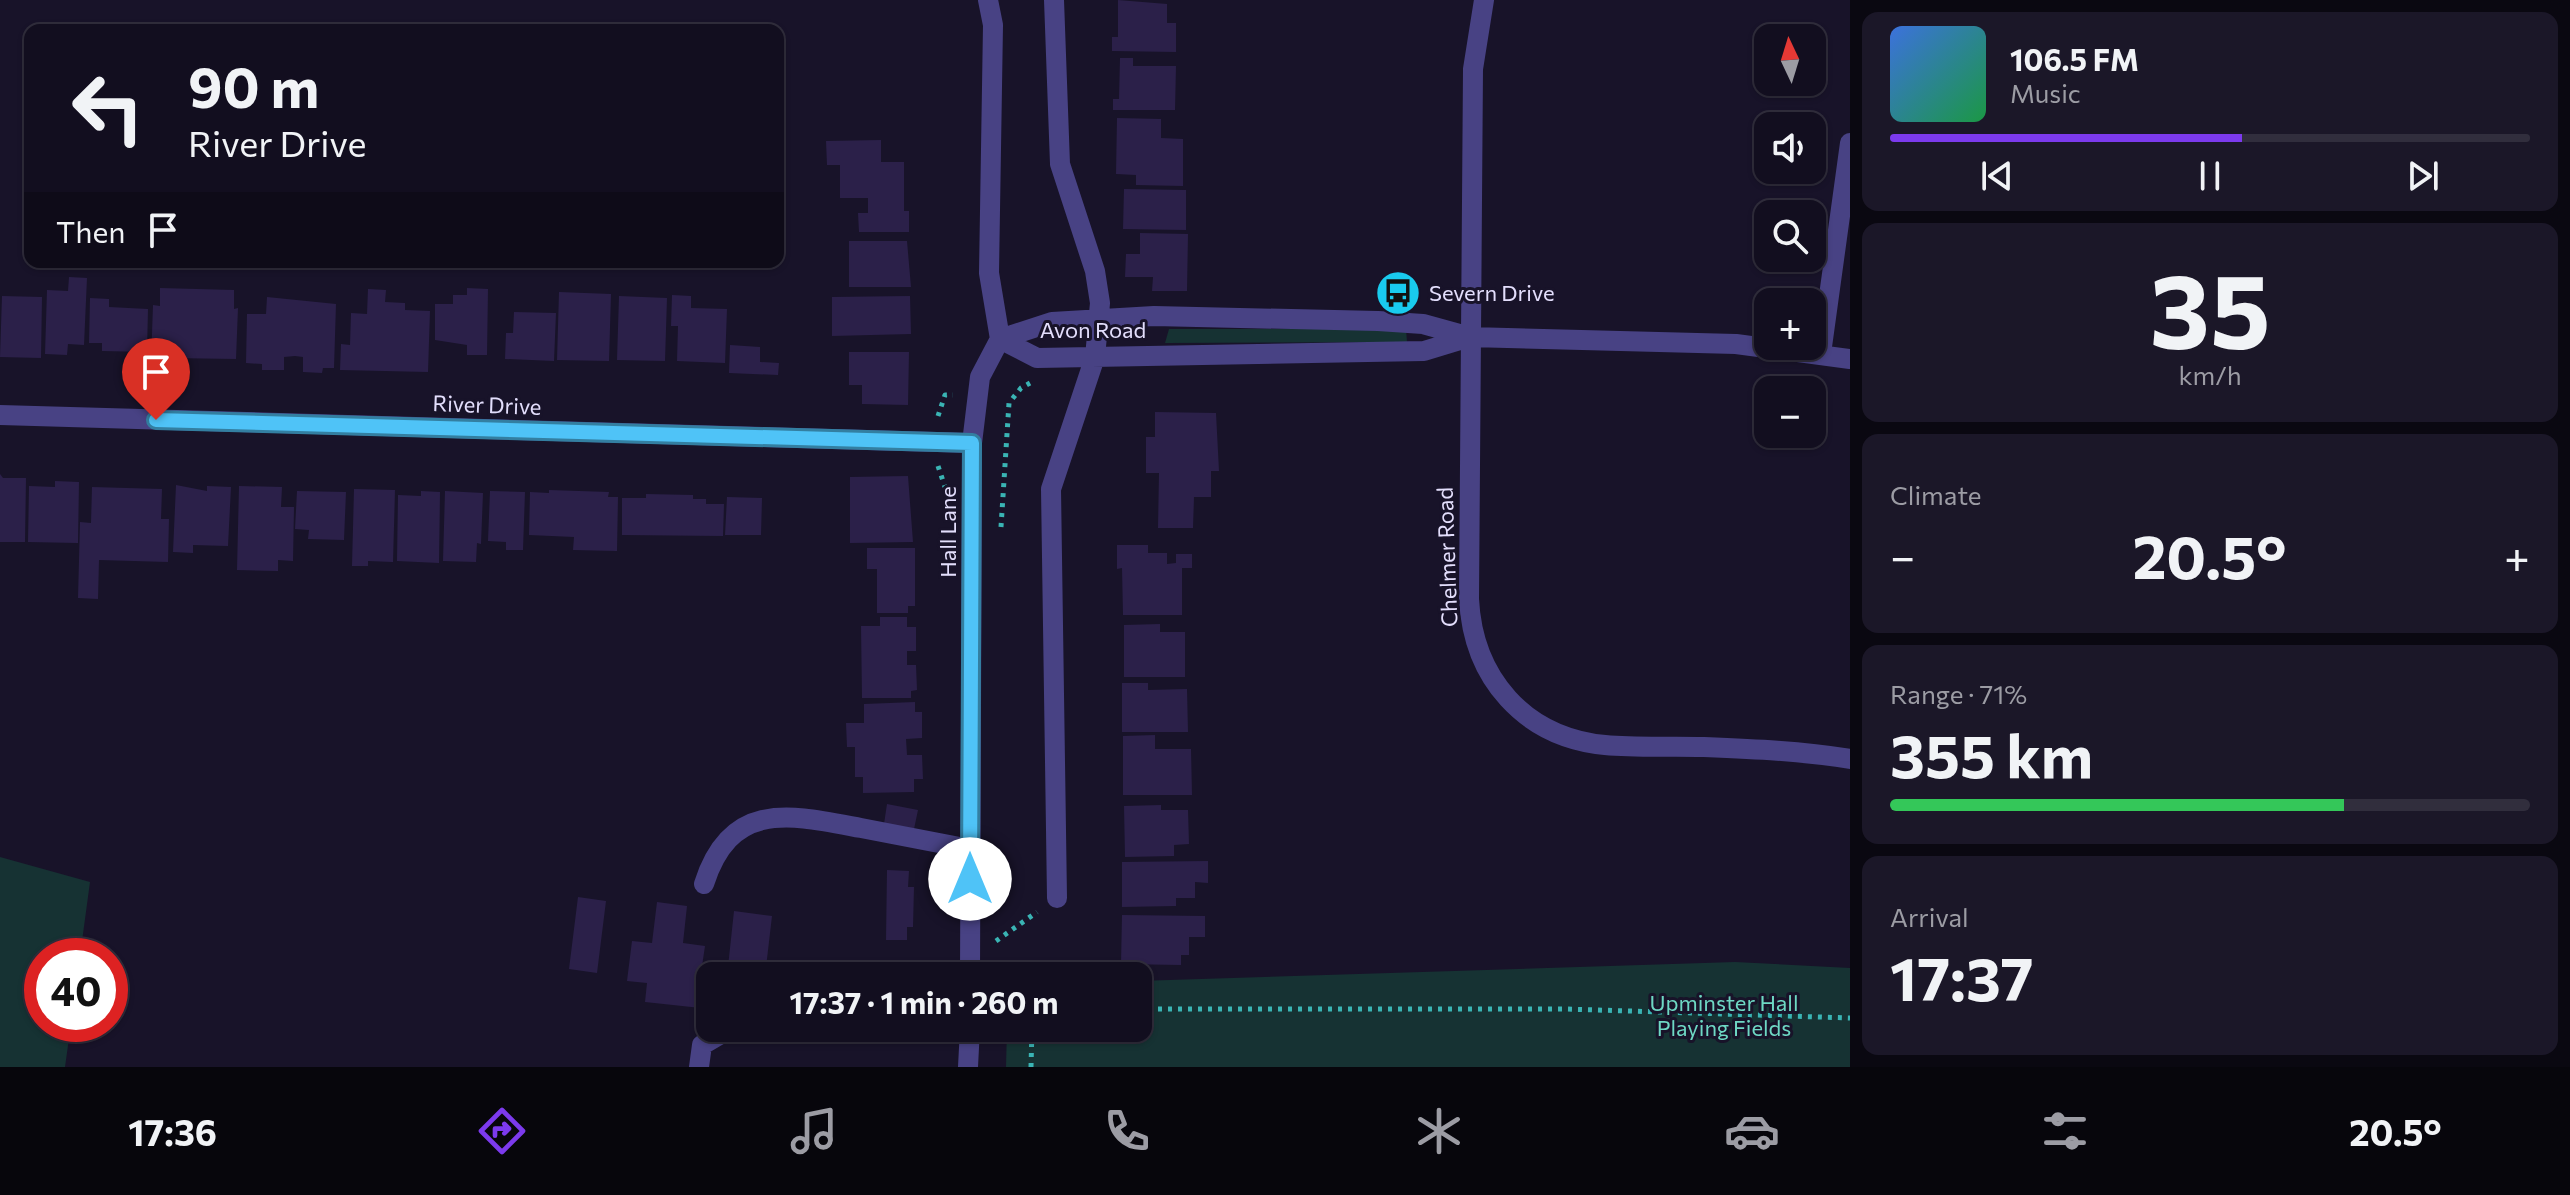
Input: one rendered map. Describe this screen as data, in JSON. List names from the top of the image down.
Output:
{
  "streets": {
    "street": [
      "Avon Road",
      "River Drive",
      "Hall Lane",
      "Chelmer Road"
    ]
  },
  "crossings": [
    ["Avon Road", "Hall Lane"],
    ["Avon Road", "Chelmer Road"],
    ["River Drive", "Hall Lane"]
  ],
  "parks": ["Upminster Hall Playing Fields"],
  "places": {
    "bus stop": ["Severn Drive"]
  },
  "north": "top",
  "page": {
    "map_buttons": ["+", "−"],
    "turn": ["90 m", "River Drive"],
    "song": ["106.5 FM", "Music"],
    "then": "Then",
    "tile": [
      ["35", "km/h"],
      "Climate",
      ["Range · 71%", "355 km"],
      ["Arrival", "17:37"]
    ],
    "heat": ["−", "20.5°", "+"],
    "limit": "40",
    "trip": "17:37 · 1 min · 260 m",
    "tabs": ["17:36", "20.5°"]
  }
}
